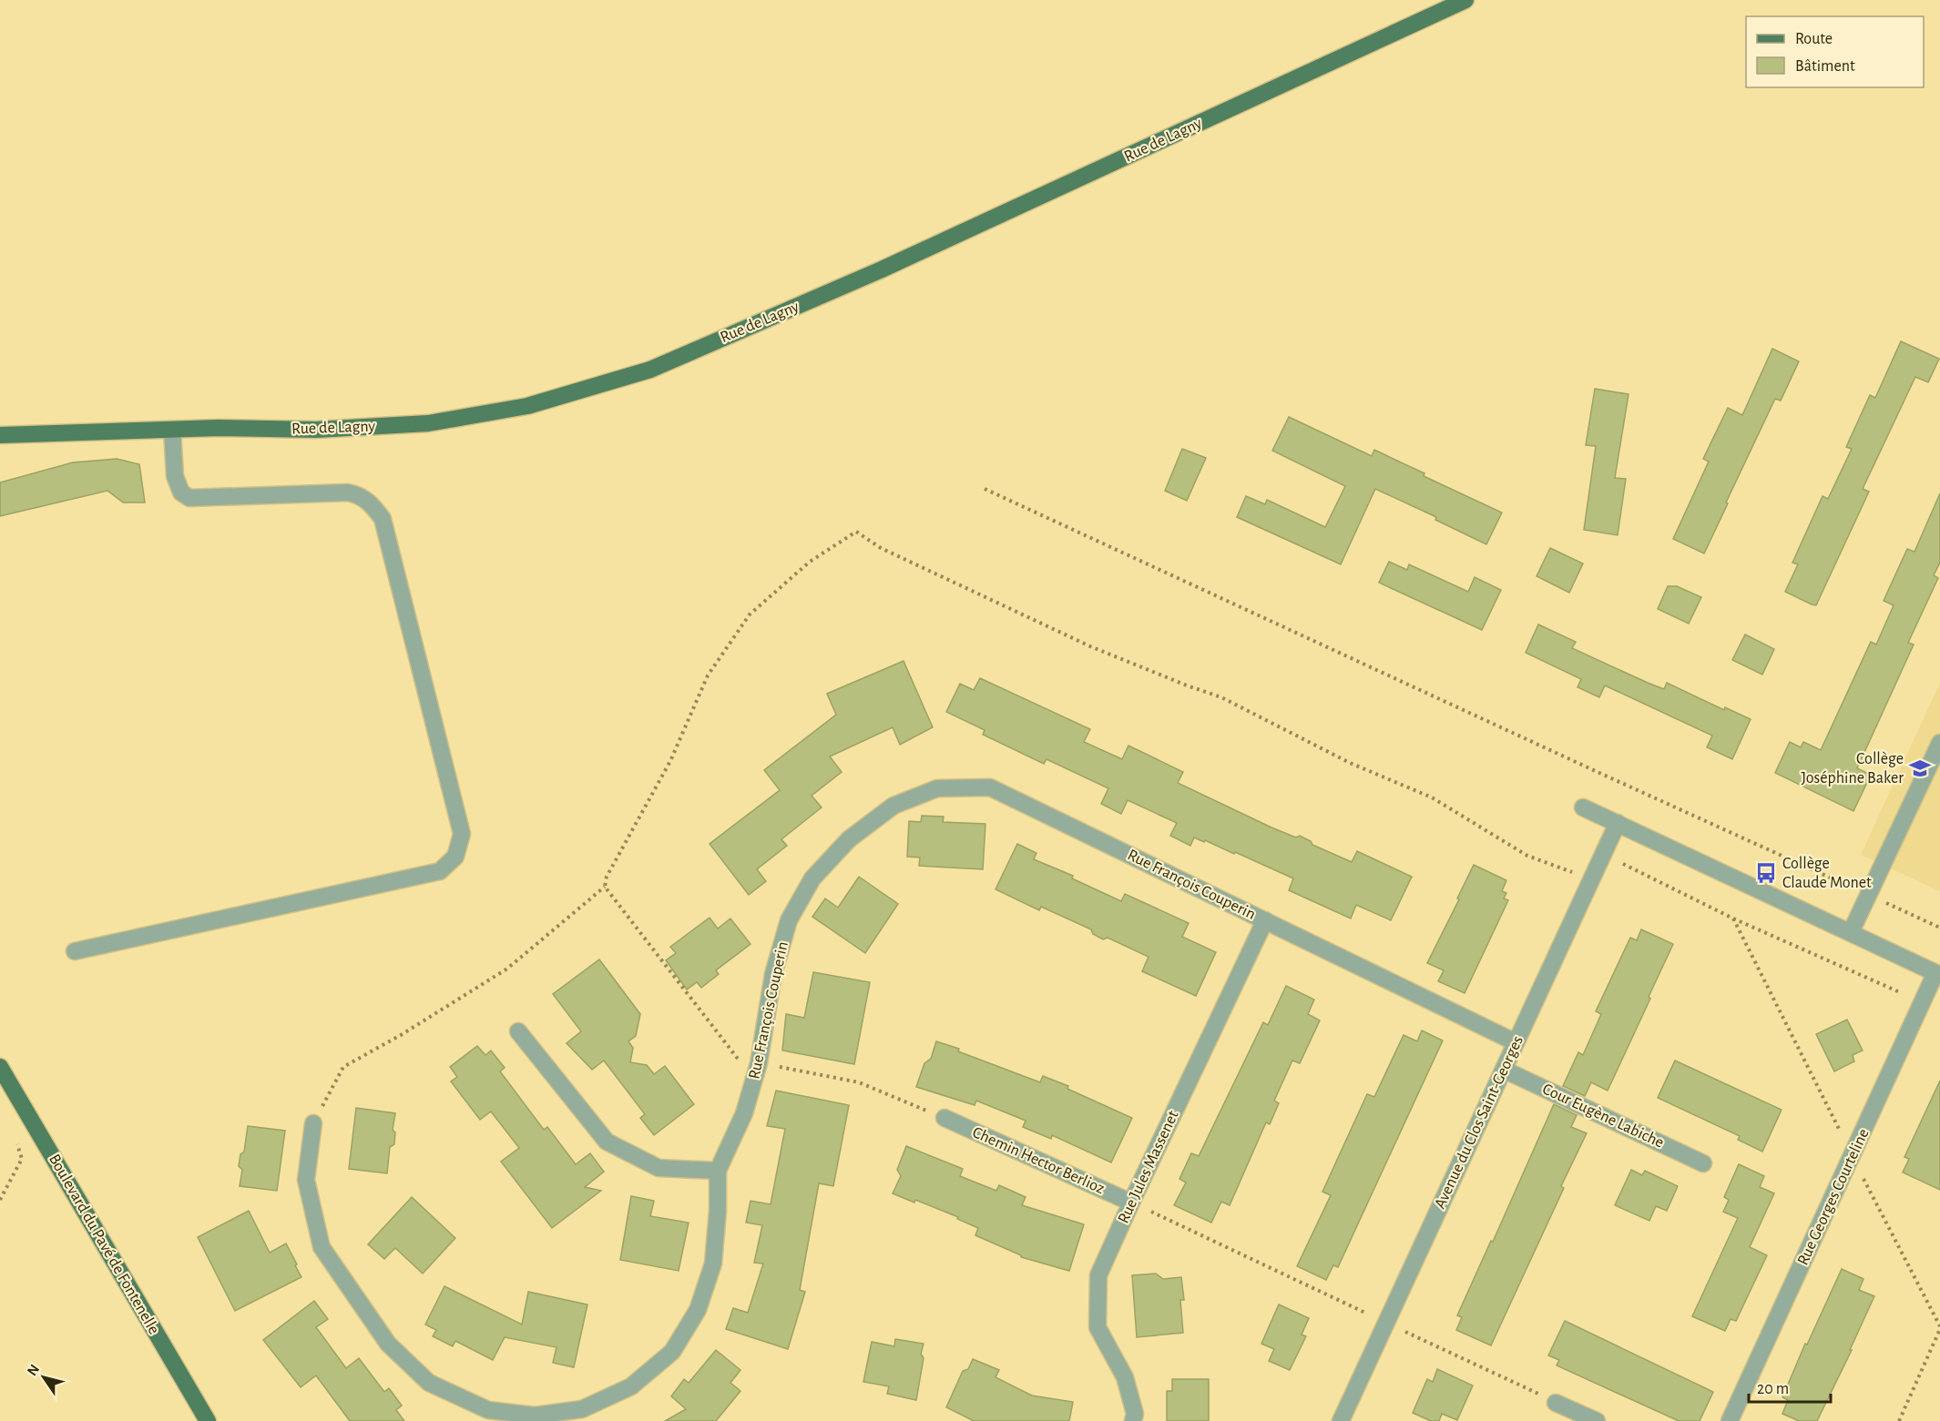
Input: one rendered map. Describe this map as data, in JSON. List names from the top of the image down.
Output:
{
  "streets": {
    "main road": ["Rue de Lagny", "Boulevard du Pavé de Fontenelle"],
    "street": [
      "Rue François Couperin",
      "Cour Eugène Labiche",
      "Avenue du Clos Saint-Georges",
      "Chemin Hector Berlioz",
      "Rue Jules Massenet",
      "Rue Georges Courteline"
    ]
  },
  "crossings": [
    ["Rue François Couperin", "Avenue du Clos Saint-Georges"],
    ["Rue François Couperin", "Rue Jules Massenet"],
    ["Cour Eugène Labiche", "Avenue du Clos Saint-Georges"],
    ["Chemin Hector Berlioz", "Rue Jules Massenet"]
  ],
  "places": {
    "school or university": ["Collège Joséphine Baker"],
    "bus stop": ["Collège Claude Monet"]
  },
  "legend": ["Route", "Bâtiment"],
  "scale_bar": "20 m",
  "north": "top left"
}
